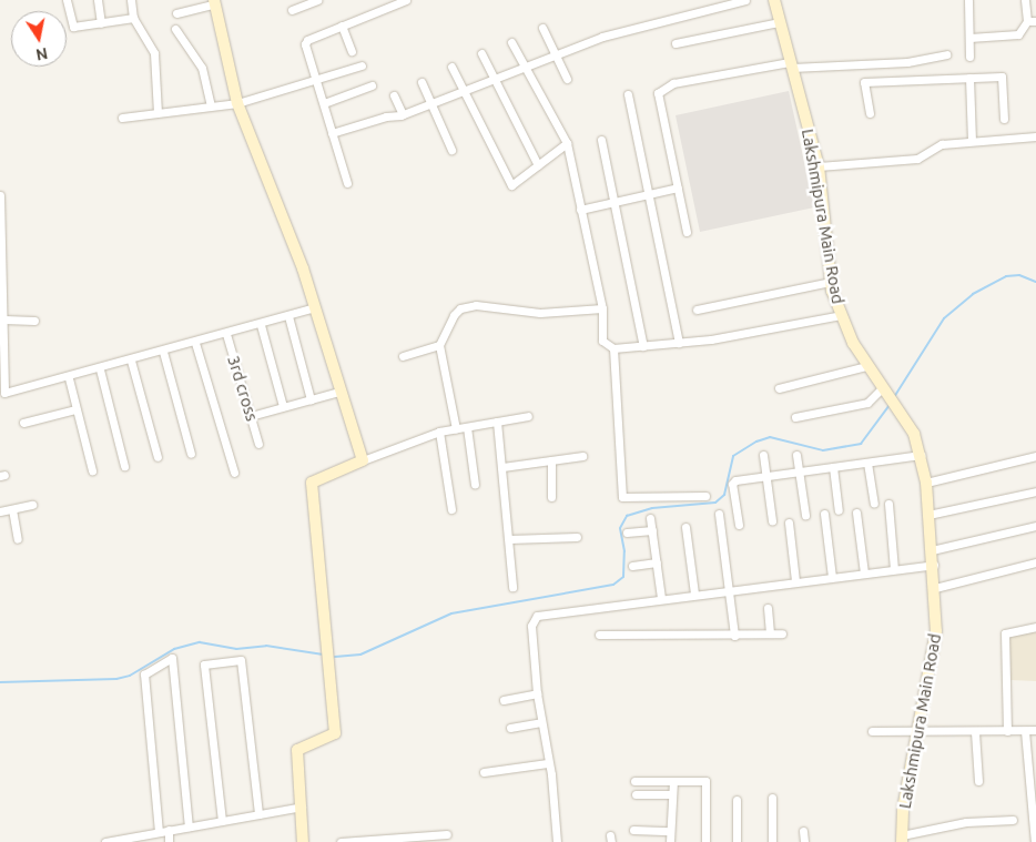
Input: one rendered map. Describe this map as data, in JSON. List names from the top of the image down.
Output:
{
  "streets": {
    "street": ["Lakshmipura Main Road", "3rd cross"]
  },
  "north": "bottom"
}
